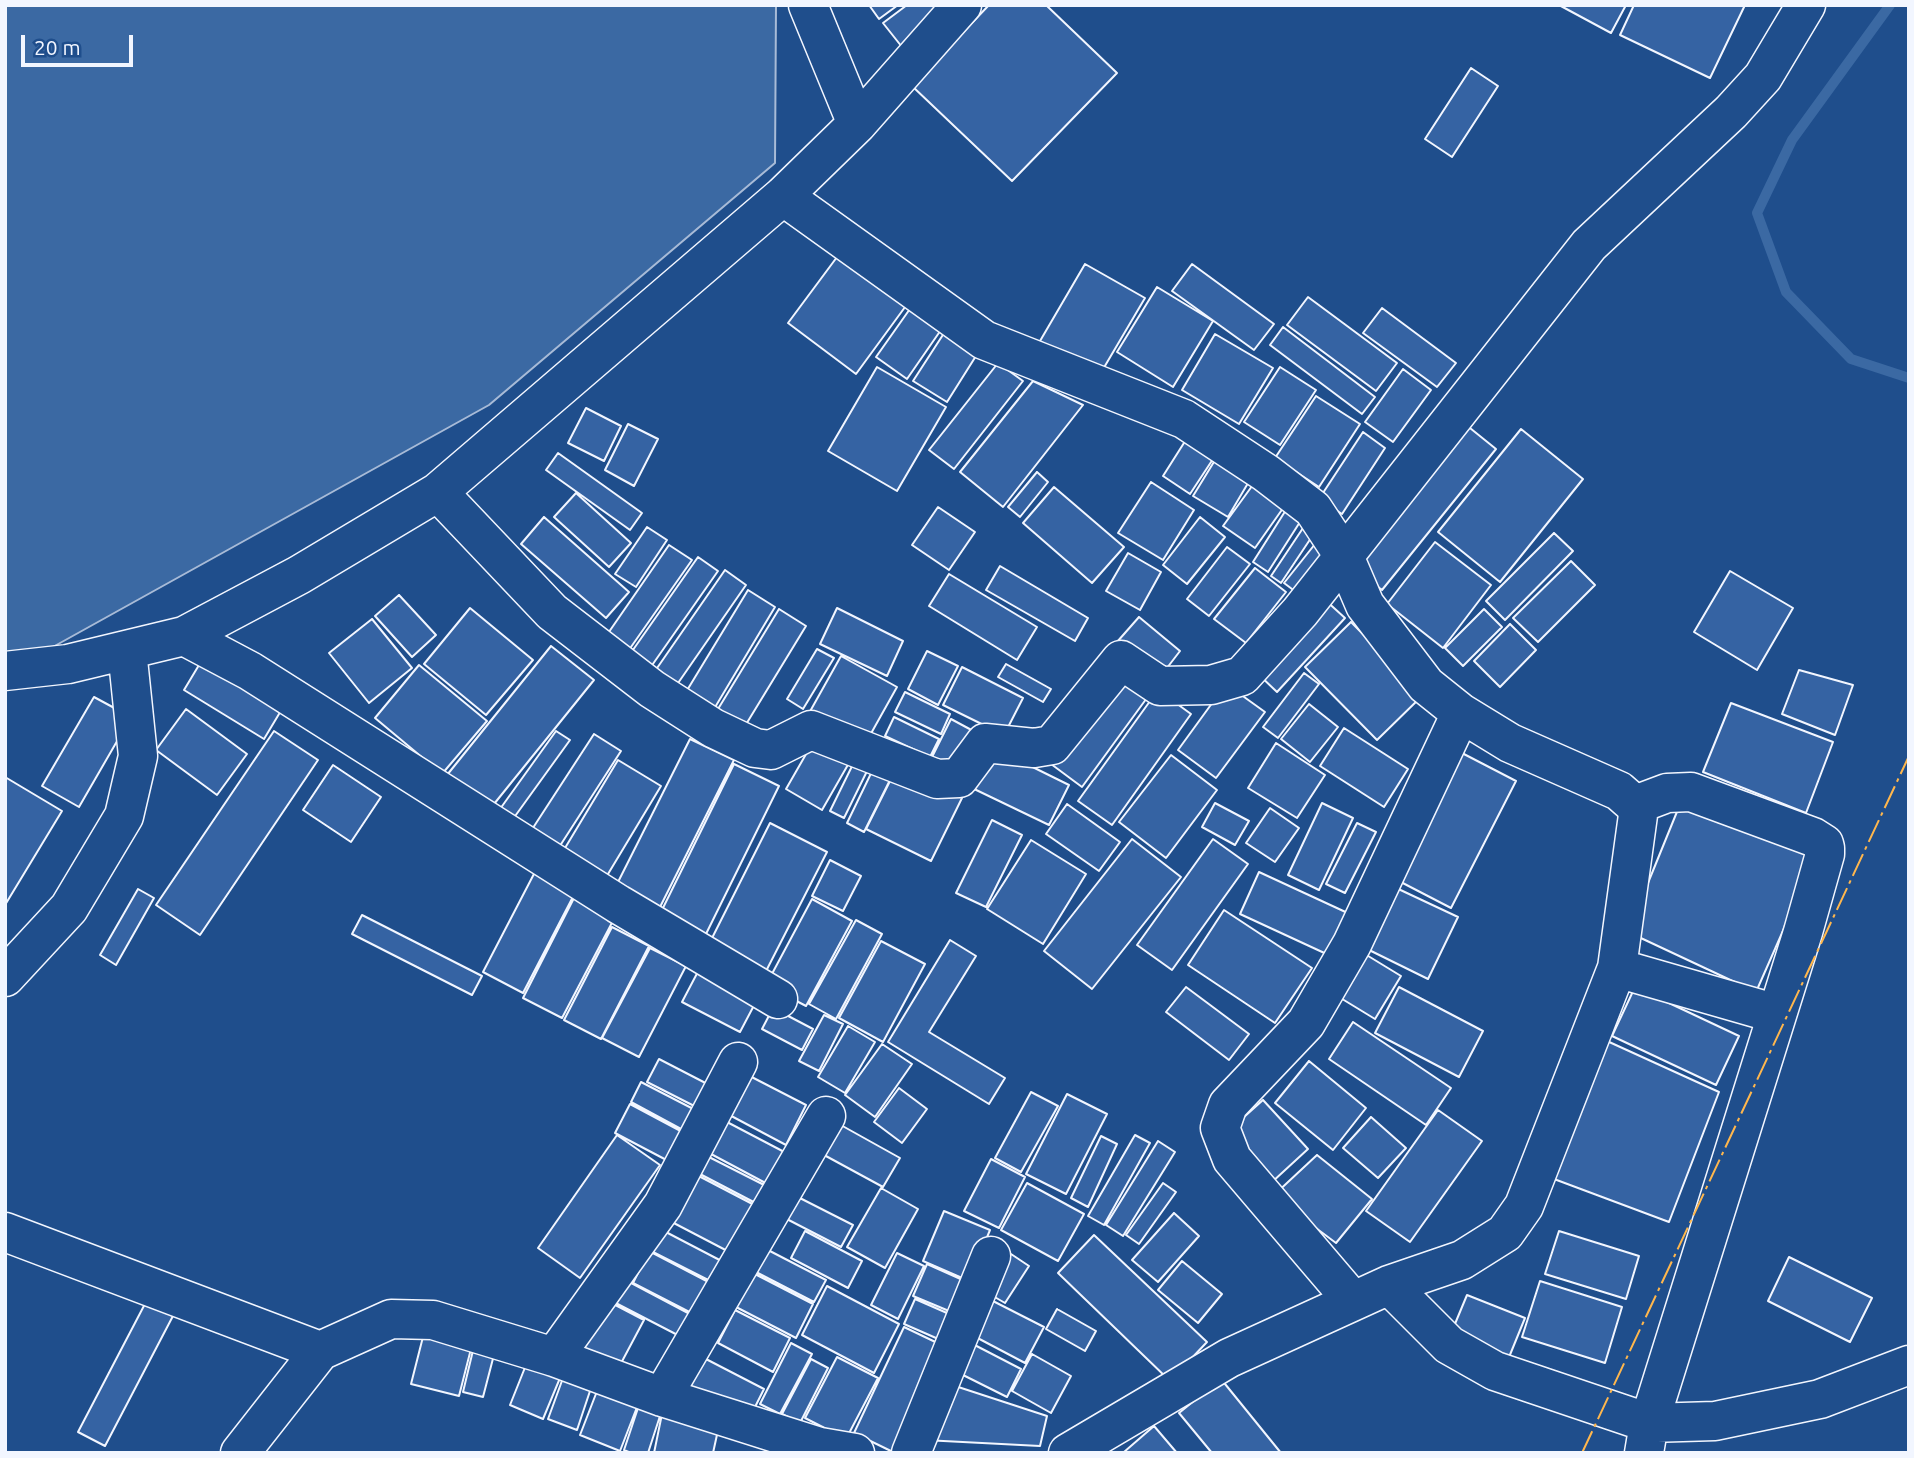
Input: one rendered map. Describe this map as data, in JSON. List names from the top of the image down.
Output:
{
  "scale_bar": "20 m"
}
